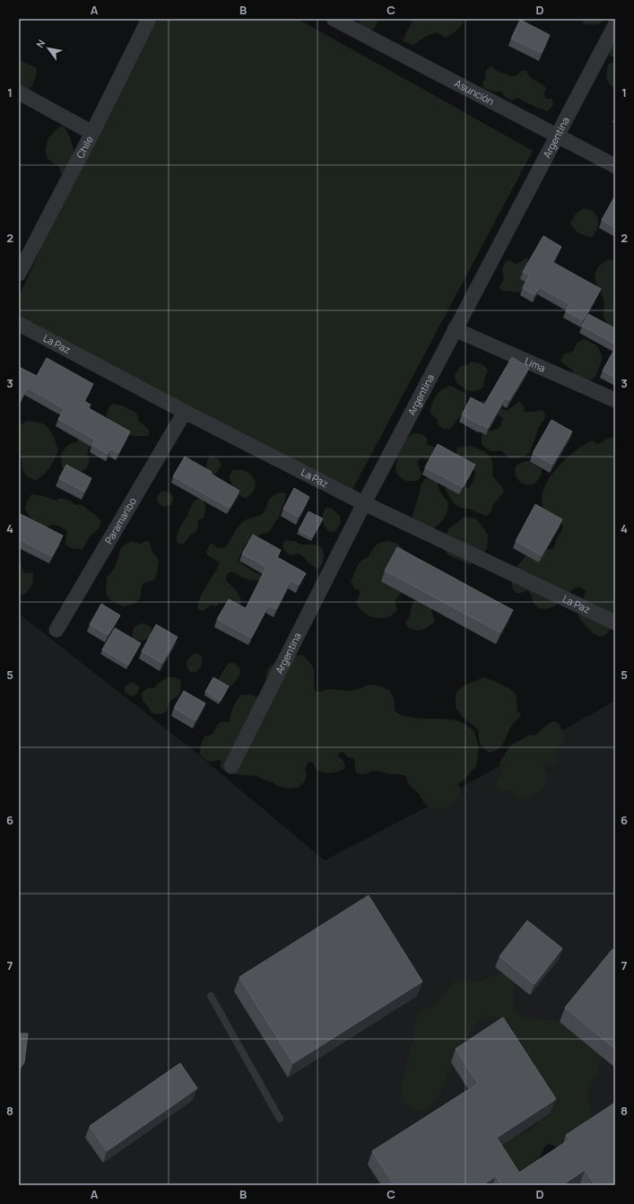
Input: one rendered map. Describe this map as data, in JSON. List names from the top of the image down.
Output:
{
  "streets": {
    "street": [
      "Asunción",
      "Argentina",
      "Chile",
      "La Paz",
      "Lima",
      "Paramaribo"
    ]
  },
  "crossings": [
    ["Asunción", "Argentina"],
    ["Argentina", "La Paz"],
    ["Argentina", "Lima"],
    ["La Paz", "Paramaribo"]
  ],
  "north": "top left",
  "grid": {
    "columns": [
      "A",
      "B",
      "C",
      "D"
    ],
    "rows": [
      "1",
      "2",
      "3",
      "4",
      "5",
      "6",
      "7",
      "8"
    ]
  }
}
